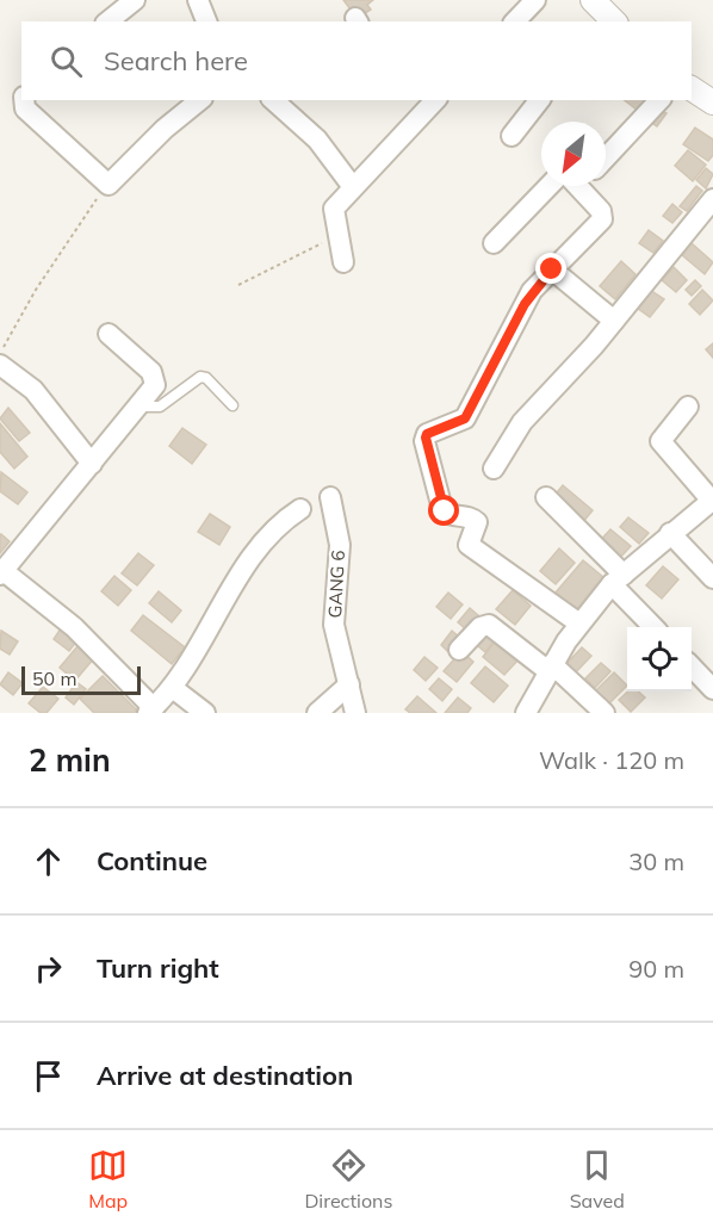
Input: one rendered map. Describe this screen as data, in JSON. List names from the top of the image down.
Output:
{
  "streets": {
    "street": ["GANG 6"]
  },
  "scale_bar": "50 m",
  "north": "bottom left",
  "page": {
    "search": "Search here",
    "scale": "50 m",
    "heading": ["2 min", "Walk · 120 m"],
    "list": [
      ["Continue", "30 m"],
      ["Turn right", "90 m"],
      "Arrive at destination"
    ],
    "nav": ["Map", "Directions", "Saved"]
  }
}
